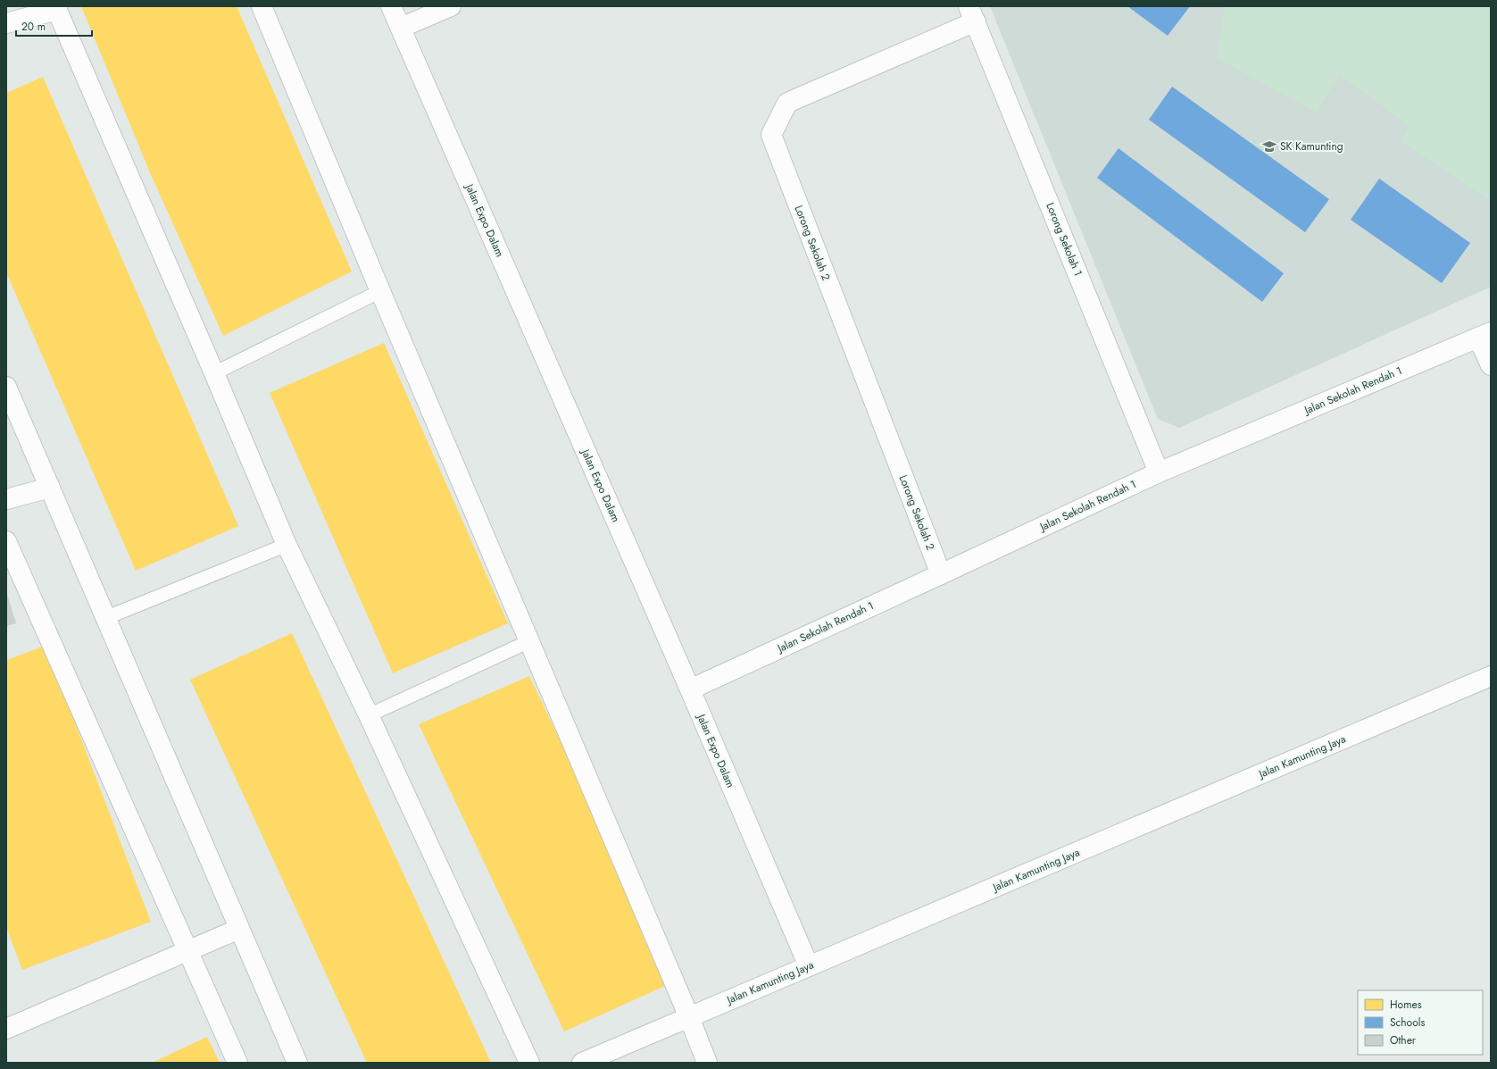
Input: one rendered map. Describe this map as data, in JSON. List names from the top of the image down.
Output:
{
  "streets": {
    "street": [
      "Jalan Expo Dalam",
      "Lorong Sekolah 1",
      "Lorong Sekolah 2",
      "Jalan Sekolah Rendah 1",
      "Jalan Kamunting Jaya"
    ]
  },
  "crossings": [
    ["Jalan Expo Dalam", "Jalan Sekolah Rendah 1"],
    ["Jalan Expo Dalam", "Jalan Kamunting Jaya"],
    ["Lorong Sekolah 1", "Lorong Sekolah 2"],
    ["Lorong Sekolah 1", "Jalan Sekolah Rendah 1"],
    ["Lorong Sekolah 2", "Jalan Sekolah Rendah 1"]
  ],
  "places": {
    "school or university": ["SK Kamunting"]
  },
  "legend": ["Homes", "Schools", "Other"],
  "scale_bar": "20 m"
}
